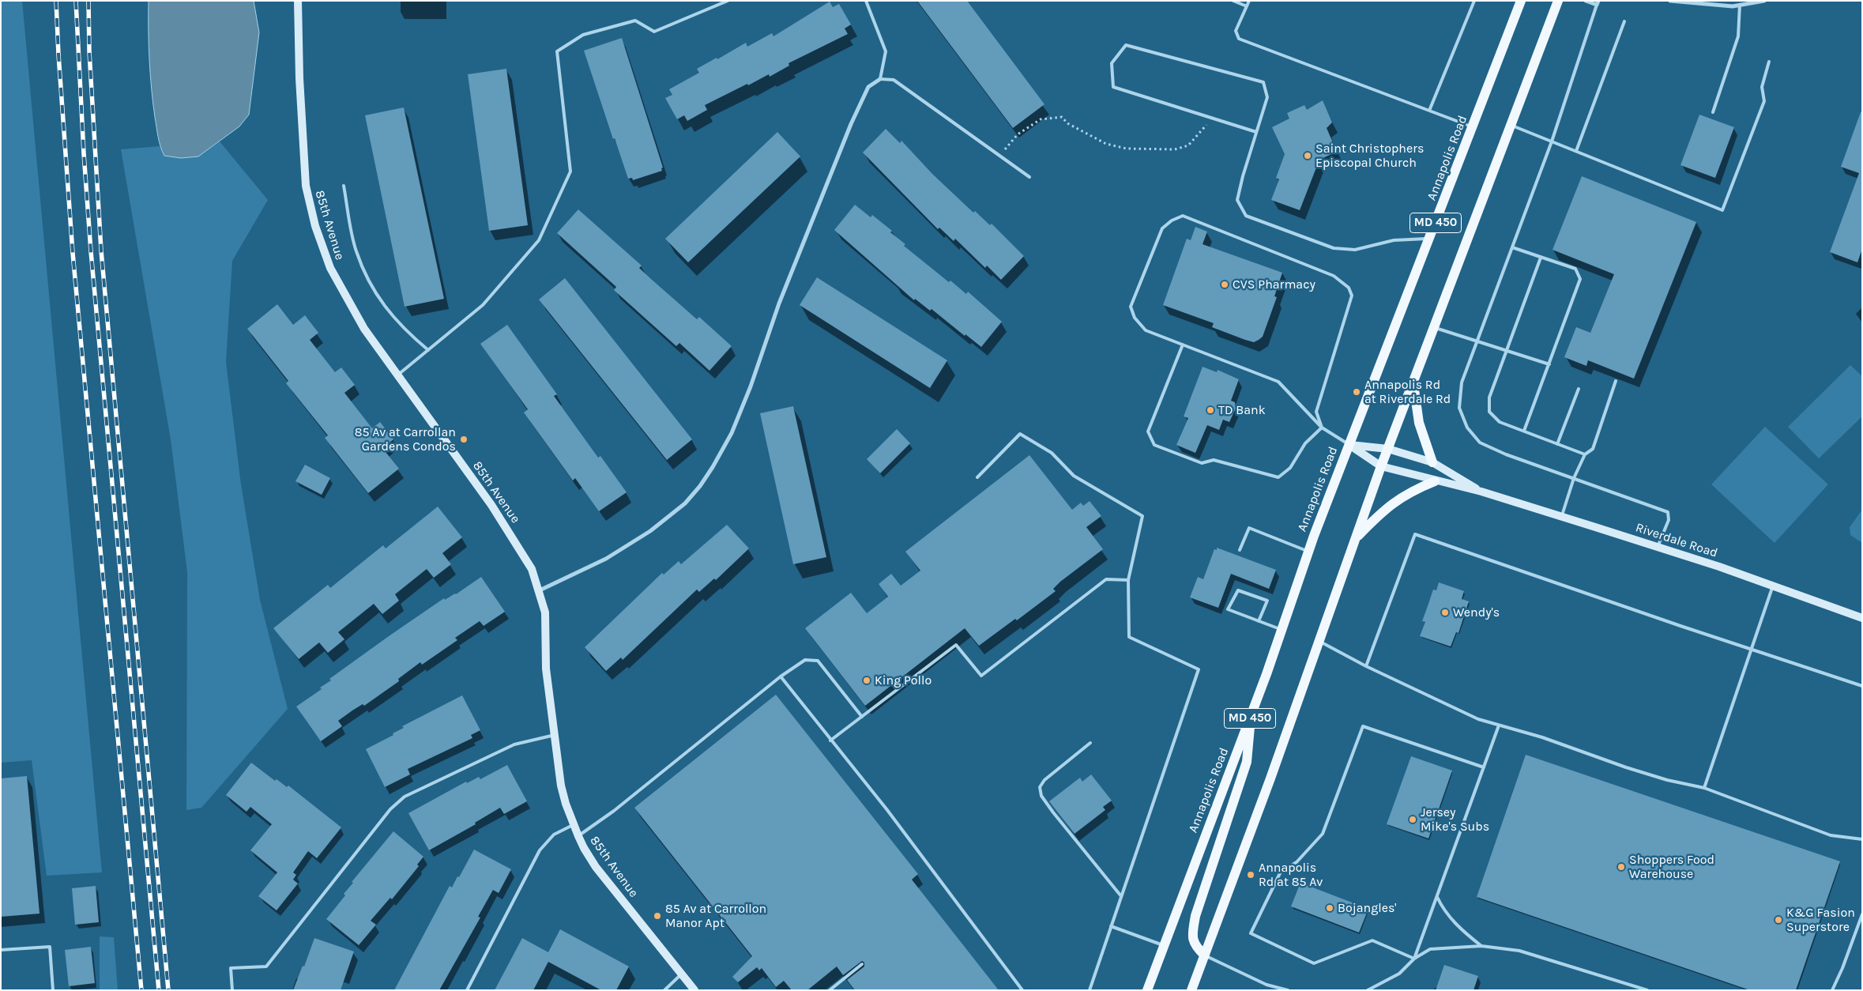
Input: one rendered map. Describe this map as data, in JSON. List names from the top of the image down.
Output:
{
  "streets": {
    "main road": ["Annapolis Road", "MD 450"],
    "street": ["85th Avenue", "Riverdale Road"]
  },
  "crossings": [
    ["Annapolis Road", "Riverdale Road"],
    ["MD 450", "Riverdale Road"]
  ],
  "places": [
    "Saint Christophers Episcopal Church",
    "CVS Pharmacy",
    "Annapolis Rd at Riverdale Rd",
    "TD Bank",
    "85 Av at Carrollan Gardens Condos",
    "Wendy's",
    "King Pollo",
    "Jersey Mike's Subs",
    "Shoppers Food Warehouse",
    "Annapolis Rd at 85 Av",
    "Bojangles'",
    "85 Av at Carrollon Manor Apt",
    "K&G Fasion Superstore"
  ]
}
